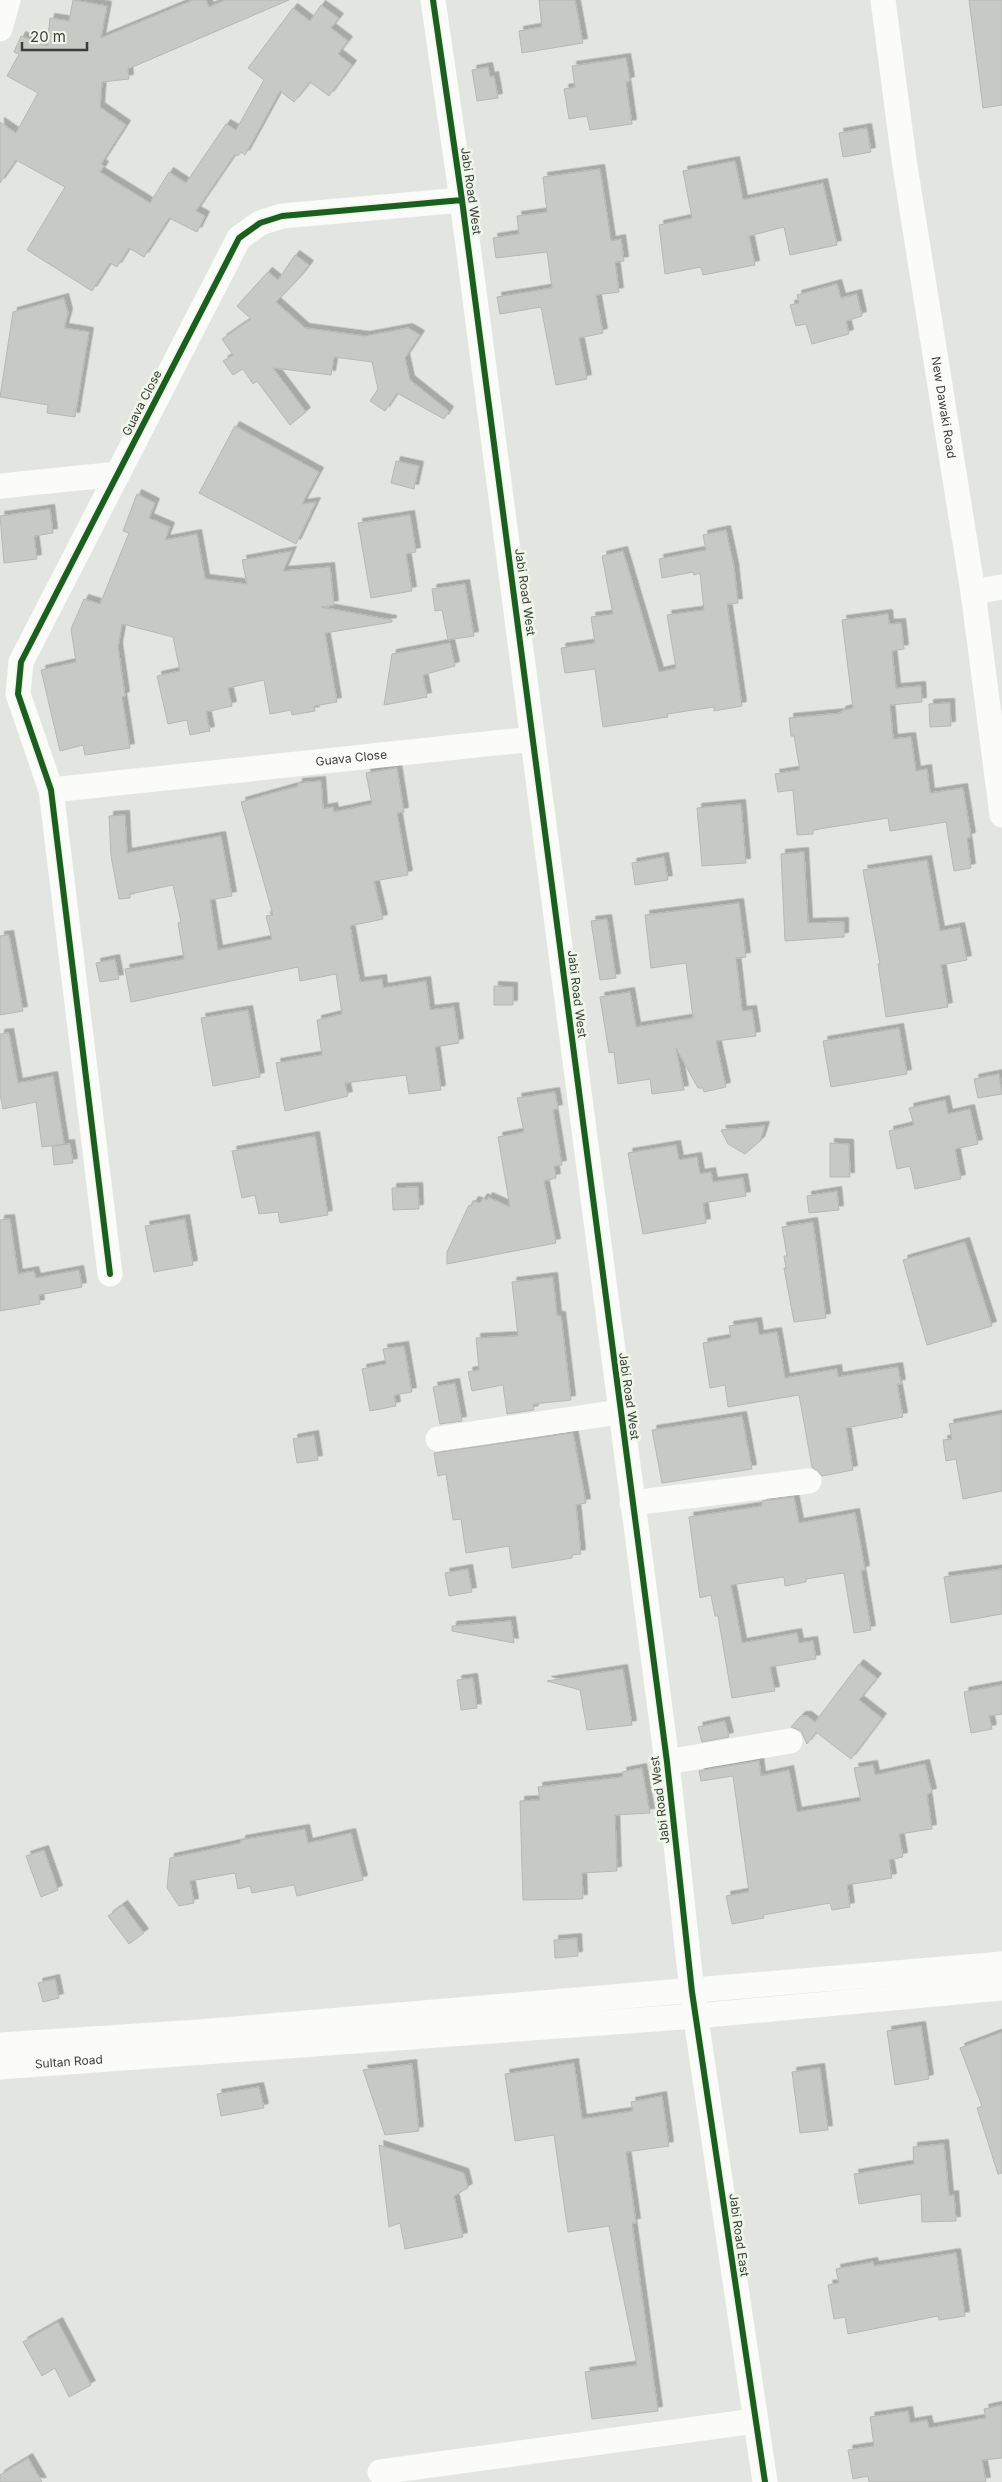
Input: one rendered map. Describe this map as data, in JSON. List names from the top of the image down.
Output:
{
  "streets": {
    "street": [
      "Jabi Road West",
      "Guava Close",
      "New Dawaki Road",
      "Sultan Road",
      "Jabi Road East"
    ]
  },
  "crossings": [
    ["Jabi Road West", "Guava Close"],
    ["Jabi Road West", "Jabi Road East"]
  ],
  "scale_bar": "20 m"
}
